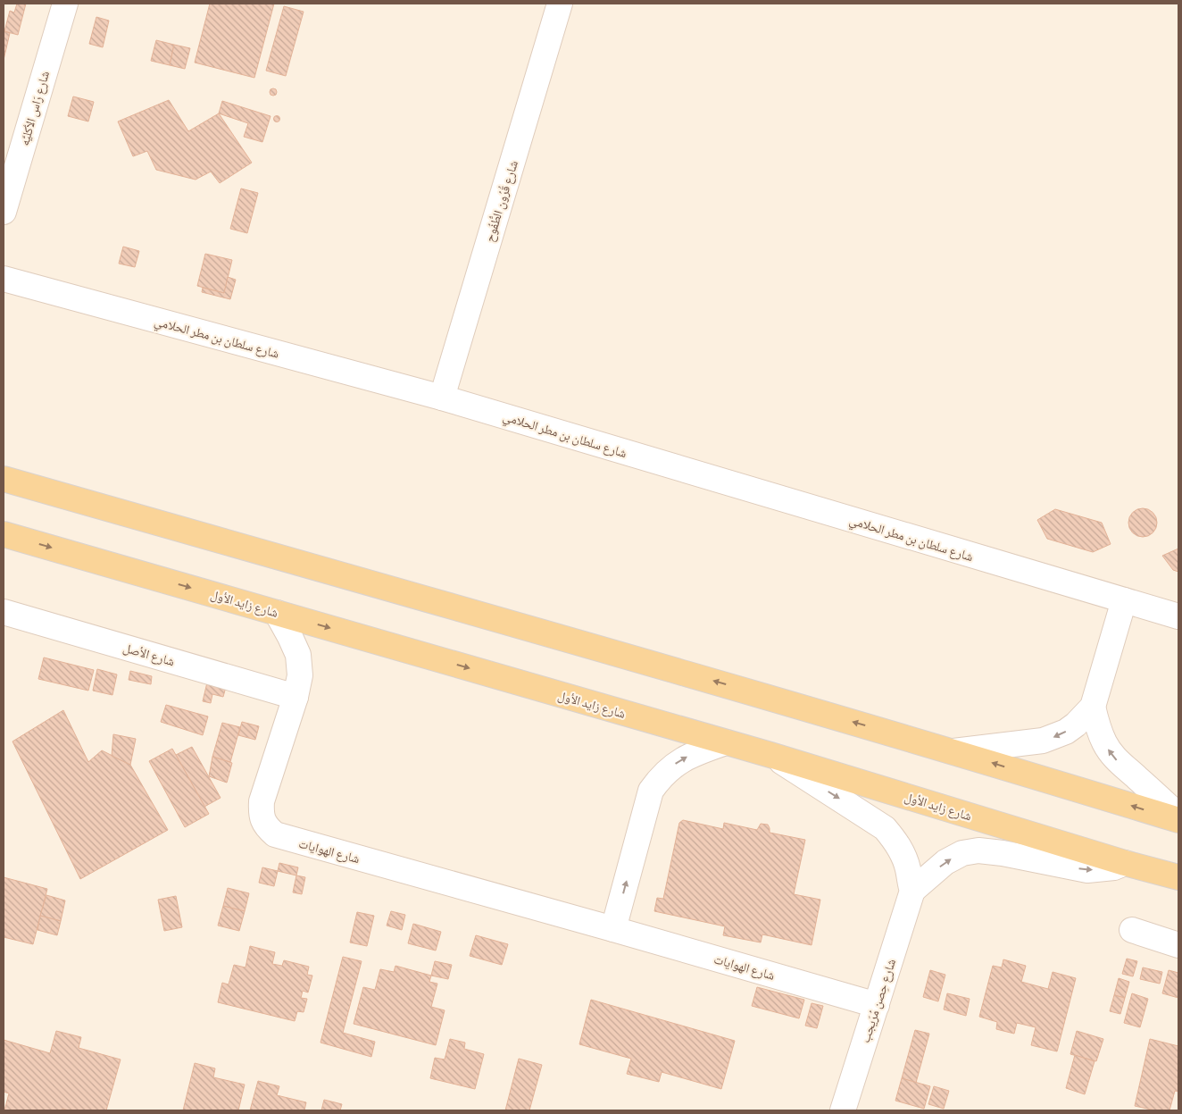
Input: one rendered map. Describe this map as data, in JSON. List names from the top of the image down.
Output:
{
  "streets": {
    "main road": ["شارع زايد الأول"],
    "street": [
      "شارع رَاس الأكليَّه",
      "شارع قُرُون الطُّفُوح",
      "شارع سلطان بن مطر الحلامي",
      "شارع الأصل",
      "شارع الهوايات",
      "شارع حِصن مُرَيجب"
    ]
  },
  "crossings": [
    ["شارع قُرُون الطُّفُوح", "شارع سلطان بن مطر الحلامي"],
    ["شارع زايد الأول", "شارع الهوايات"],
    ["شارع زايد الأول", "شارع حِصن مُرَيجب"],
    ["شارع الأصل", "شارع الهوايات"],
    ["شارع الهوايات", "شارع حِصن مُرَيجب"]
  ],
  "one_way": ["شارع حِصن مُرَيجب"]
}
